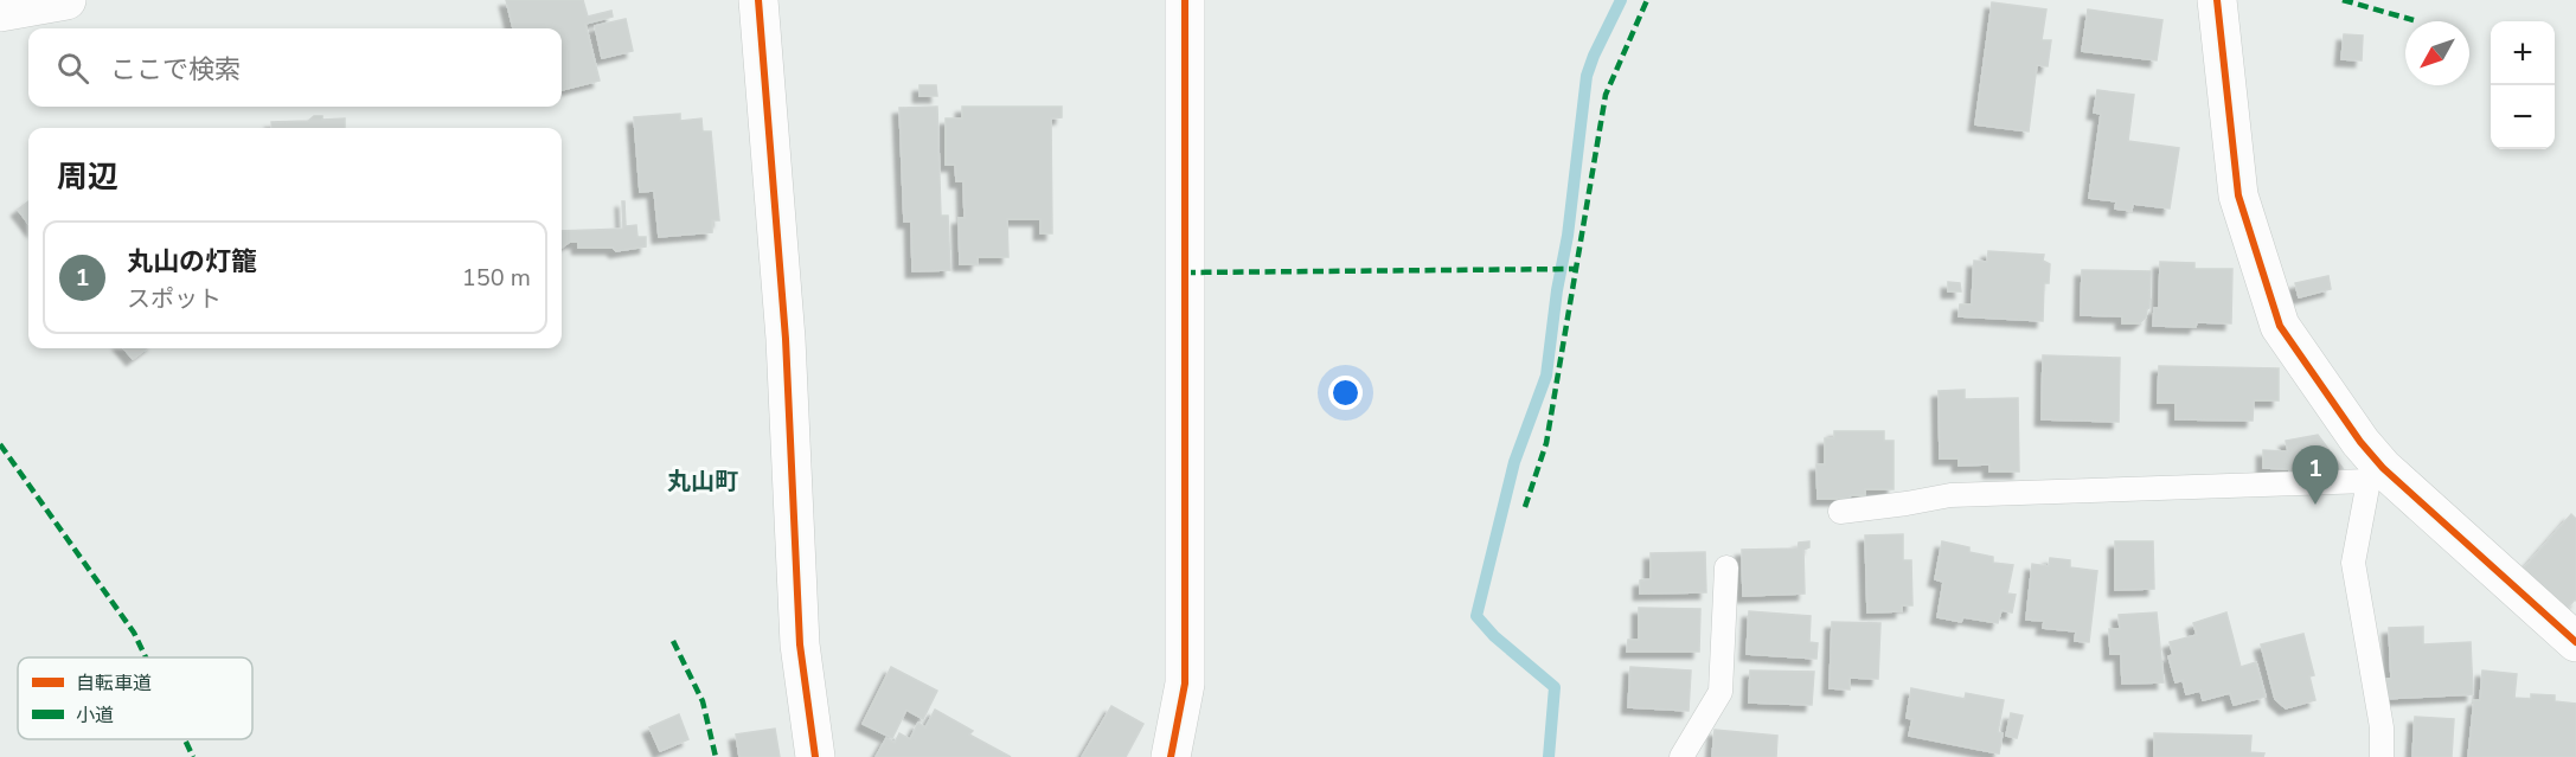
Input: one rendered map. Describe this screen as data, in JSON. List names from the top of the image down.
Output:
{
  "districts": ["丸山町"],
  "legend": ["自転車道", "小道"],
  "north": "bottom left",
  "page": {
    "map_buttons": ["+", "−"],
    "search": "ここで検索",
    "heading": "周辺",
    "list": [
      {
        "mark": "1",
        "name": "丸山の灯籠",
        "note": "スポット",
        "value": "150 m"
      }
    ],
    "pins": "1"
  }
}
